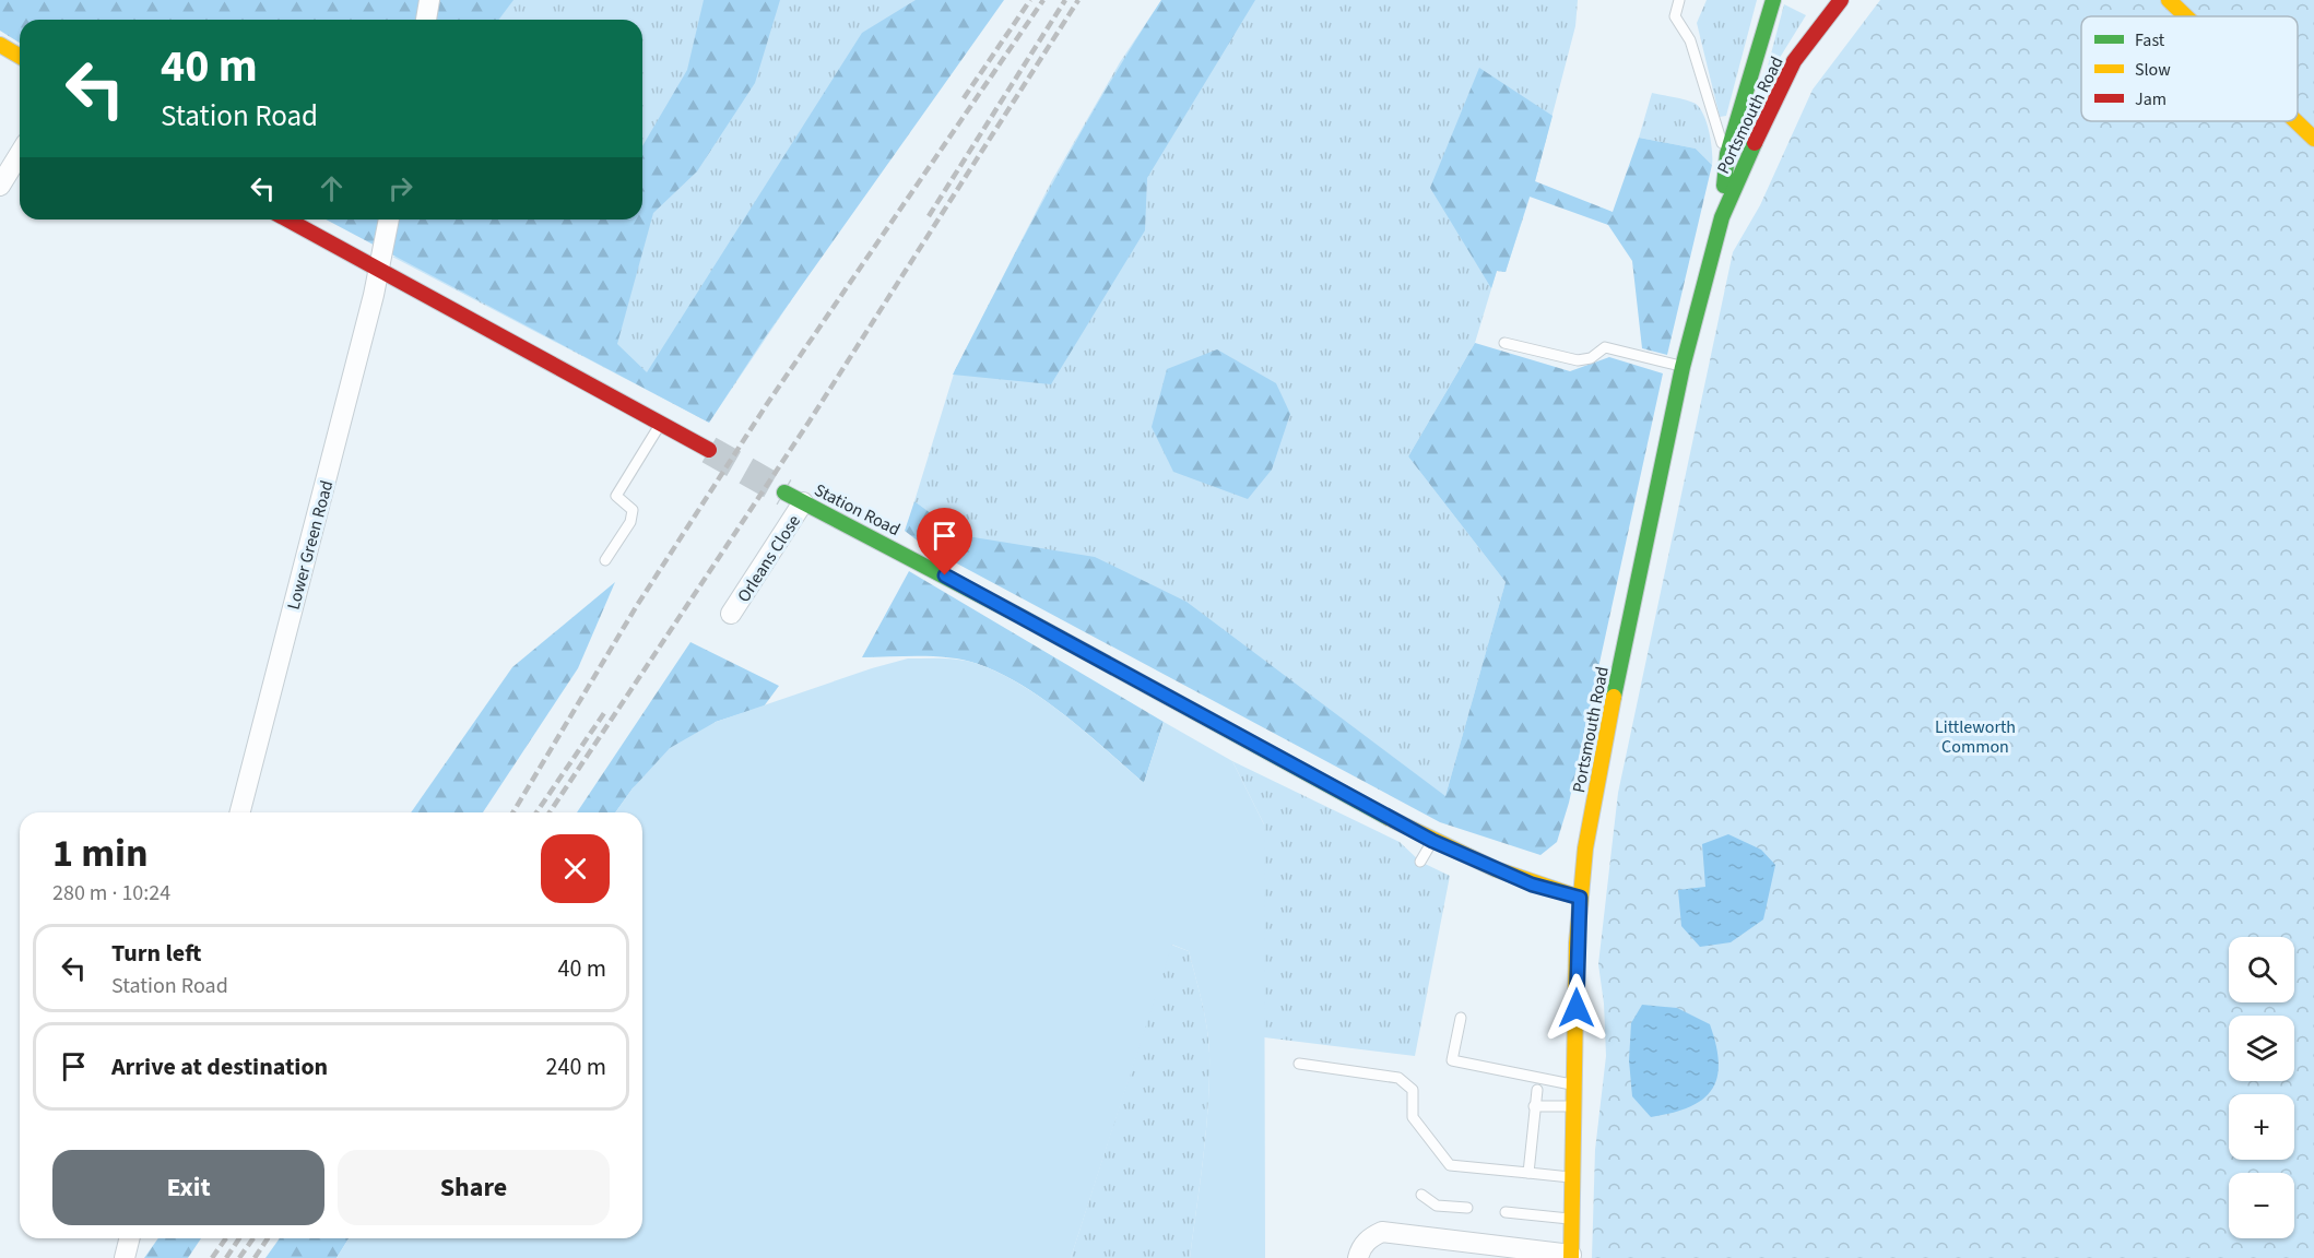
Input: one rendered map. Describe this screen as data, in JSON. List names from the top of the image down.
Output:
{
  "streets": {
    "main road": ["Portsmouth Road", "Station Road"],
    "street": ["Lower Green Road", "Orleans Close"]
  },
  "crossings": [
    ["Portsmouth Road", "Station Road"],
    ["Station Road", "Orleans Close"]
  ],
  "parks": ["Littleworth Common"],
  "legend": ["Fast", "Slow", "Jam"],
  "page": {
    "turn": ["40 m", "Station Road"],
    "heading": ["1 min", "280 m · 10:24"],
    "list": [
      {
        "name": "Turn left",
        "note": "Station Road",
        "value": "40 m"
      },
      {
        "name": "Arrive at destination",
        "value": "240 m"
      }
    ],
    "map_buttons": ["+", "−"],
    "buttons": ["Exit", "Share"]
  }
}
